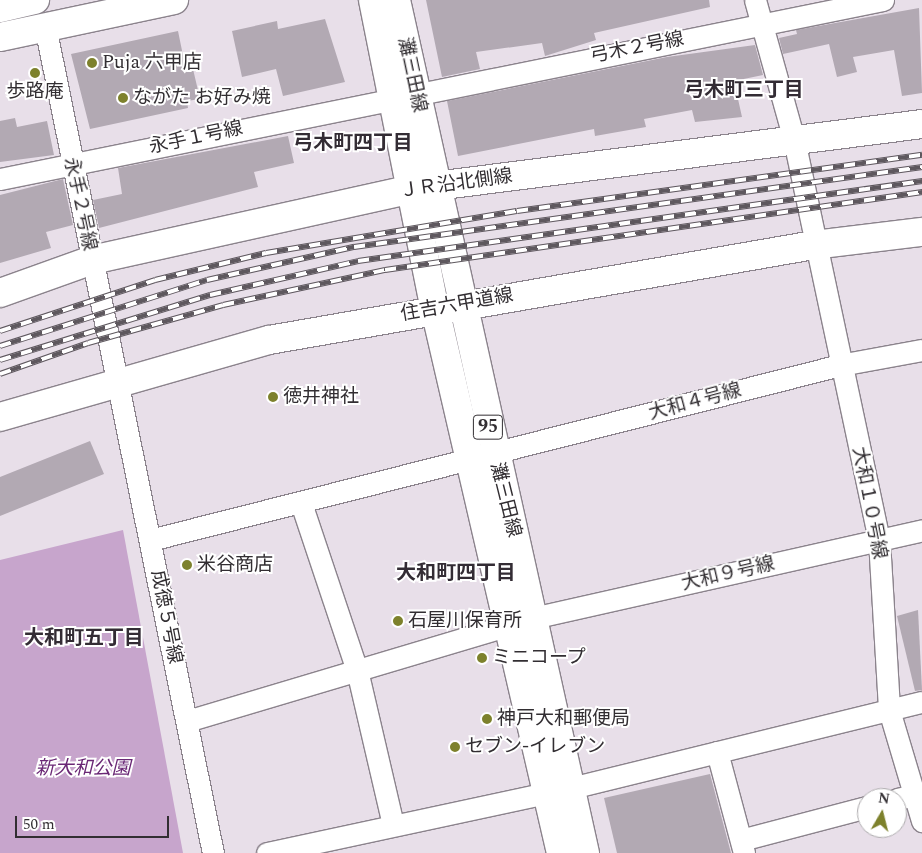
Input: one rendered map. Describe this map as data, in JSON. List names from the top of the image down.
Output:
{
  "streets": {
    "street": [
      "弓木２号線",
      "灘三田線",
      "永手１号線",
      "ＪＲ沿北側線",
      "永手２号線",
      "住吉六甲道線",
      "大和４号線",
      "95",
      "大和１０号線",
      "大和９号線",
      "成徳５号線"
    ]
  },
  "crossings": [
    ["弓木２号線", "灘三田線"],
    ["弓木２号線", "永手１号線"],
    ["弓木２号線", "大和１０号線"],
    ["灘三田線", "永手１号線"],
    ["灘三田線", "ＪＲ沿北側線"],
    ["灘三田線", "住吉六甲道線"],
    ["灘三田線", "大和４号線"],
    ["灘三田線", "大和９号線"],
    ["永手１号線", "永手２号線"],
    ["ＪＲ沿北側線", "永手２号線"],
    ["ＪＲ沿北側線", "大和１０号線"],
    ["永手２号線", "住吉六甲道線"],
    ["永手２号線", "成徳５号線"],
    ["住吉六甲道線", "大和１０号線"],
    ["住吉六甲道線", "成徳５号線"],
    ["大和４号線", "大和１０号線"],
    ["大和４号線", "成徳５号線"],
    ["大和１０号線", "大和９号線"],
    ["大和９号線", "成徳５号線"]
  ],
  "districts": [
    "弓木町三丁目",
    "弓木町四丁目",
    "大和町四丁目",
    "大和町五丁目"
  ],
  "parks": ["新大和公園"],
  "places": [
    "Puja 六甲店",
    "歩路庵",
    "ながた お好み焼",
    "徳井神社",
    "米谷商店",
    "石屋川保育所",
    "ミニコープ",
    "神戸大和郵便局",
    "セブン-イレブン"
  ],
  "scale_bar": "50 m",
  "north": "top"
}
